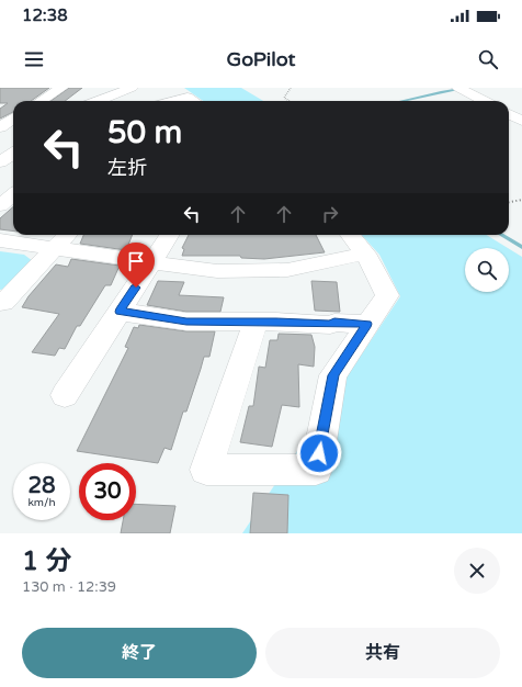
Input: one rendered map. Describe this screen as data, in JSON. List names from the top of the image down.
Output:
{
  "page": {
    "status": "12:38",
    "header": "GoPilot",
    "turn": ["50 m", "左折"],
    "speed": "28 km/h",
    "limit": "30",
    "heading": ["1 分", "130 m · 12:39"],
    "buttons": ["終了", "共有"]
  }
}
